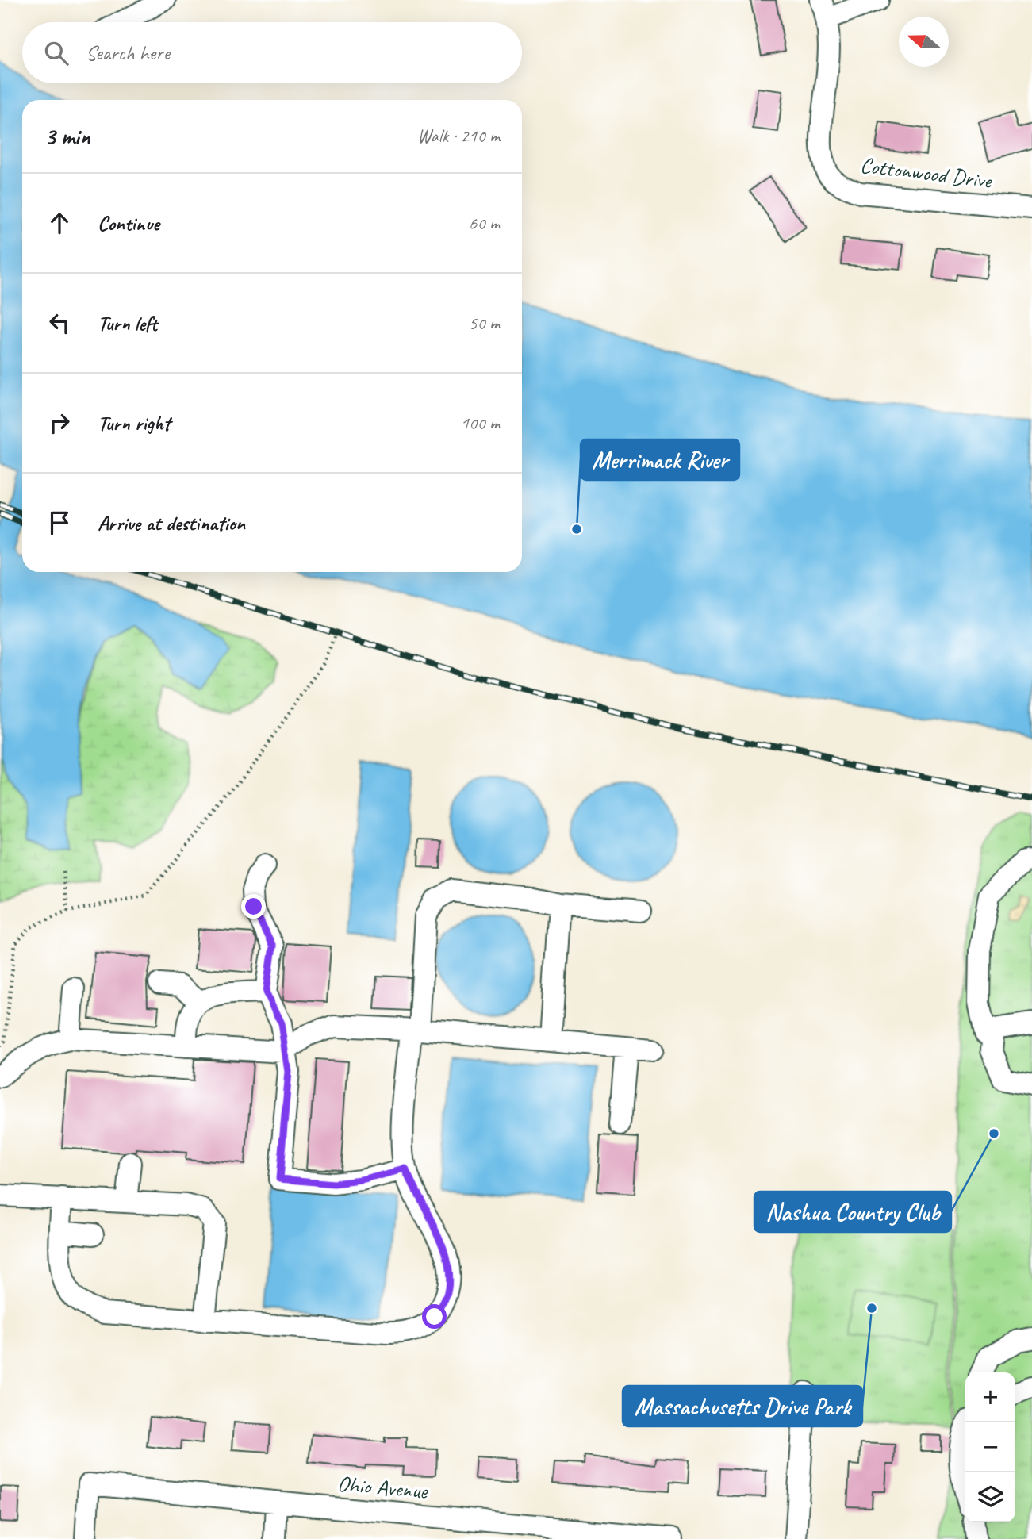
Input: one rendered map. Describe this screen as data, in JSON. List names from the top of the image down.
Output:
{
  "streets": {
    "street": ["Cottonwood Drive", "Ohio Avenue"]
  },
  "places": ["Merrimack River", "Nashua Country Club", "Massachusetts Drive Park"],
  "north": "left",
  "page": {
    "search": "Search here",
    "heading": ["3 min", "Walk · 210 m"],
    "list": [
      ["Continue", "60 m"],
      ["Turn left", "50 m"],
      ["Turn right", "100 m"],
      "Arrive at destination"
    ],
    "map_buttons": ["+", "−"]
  }
}
